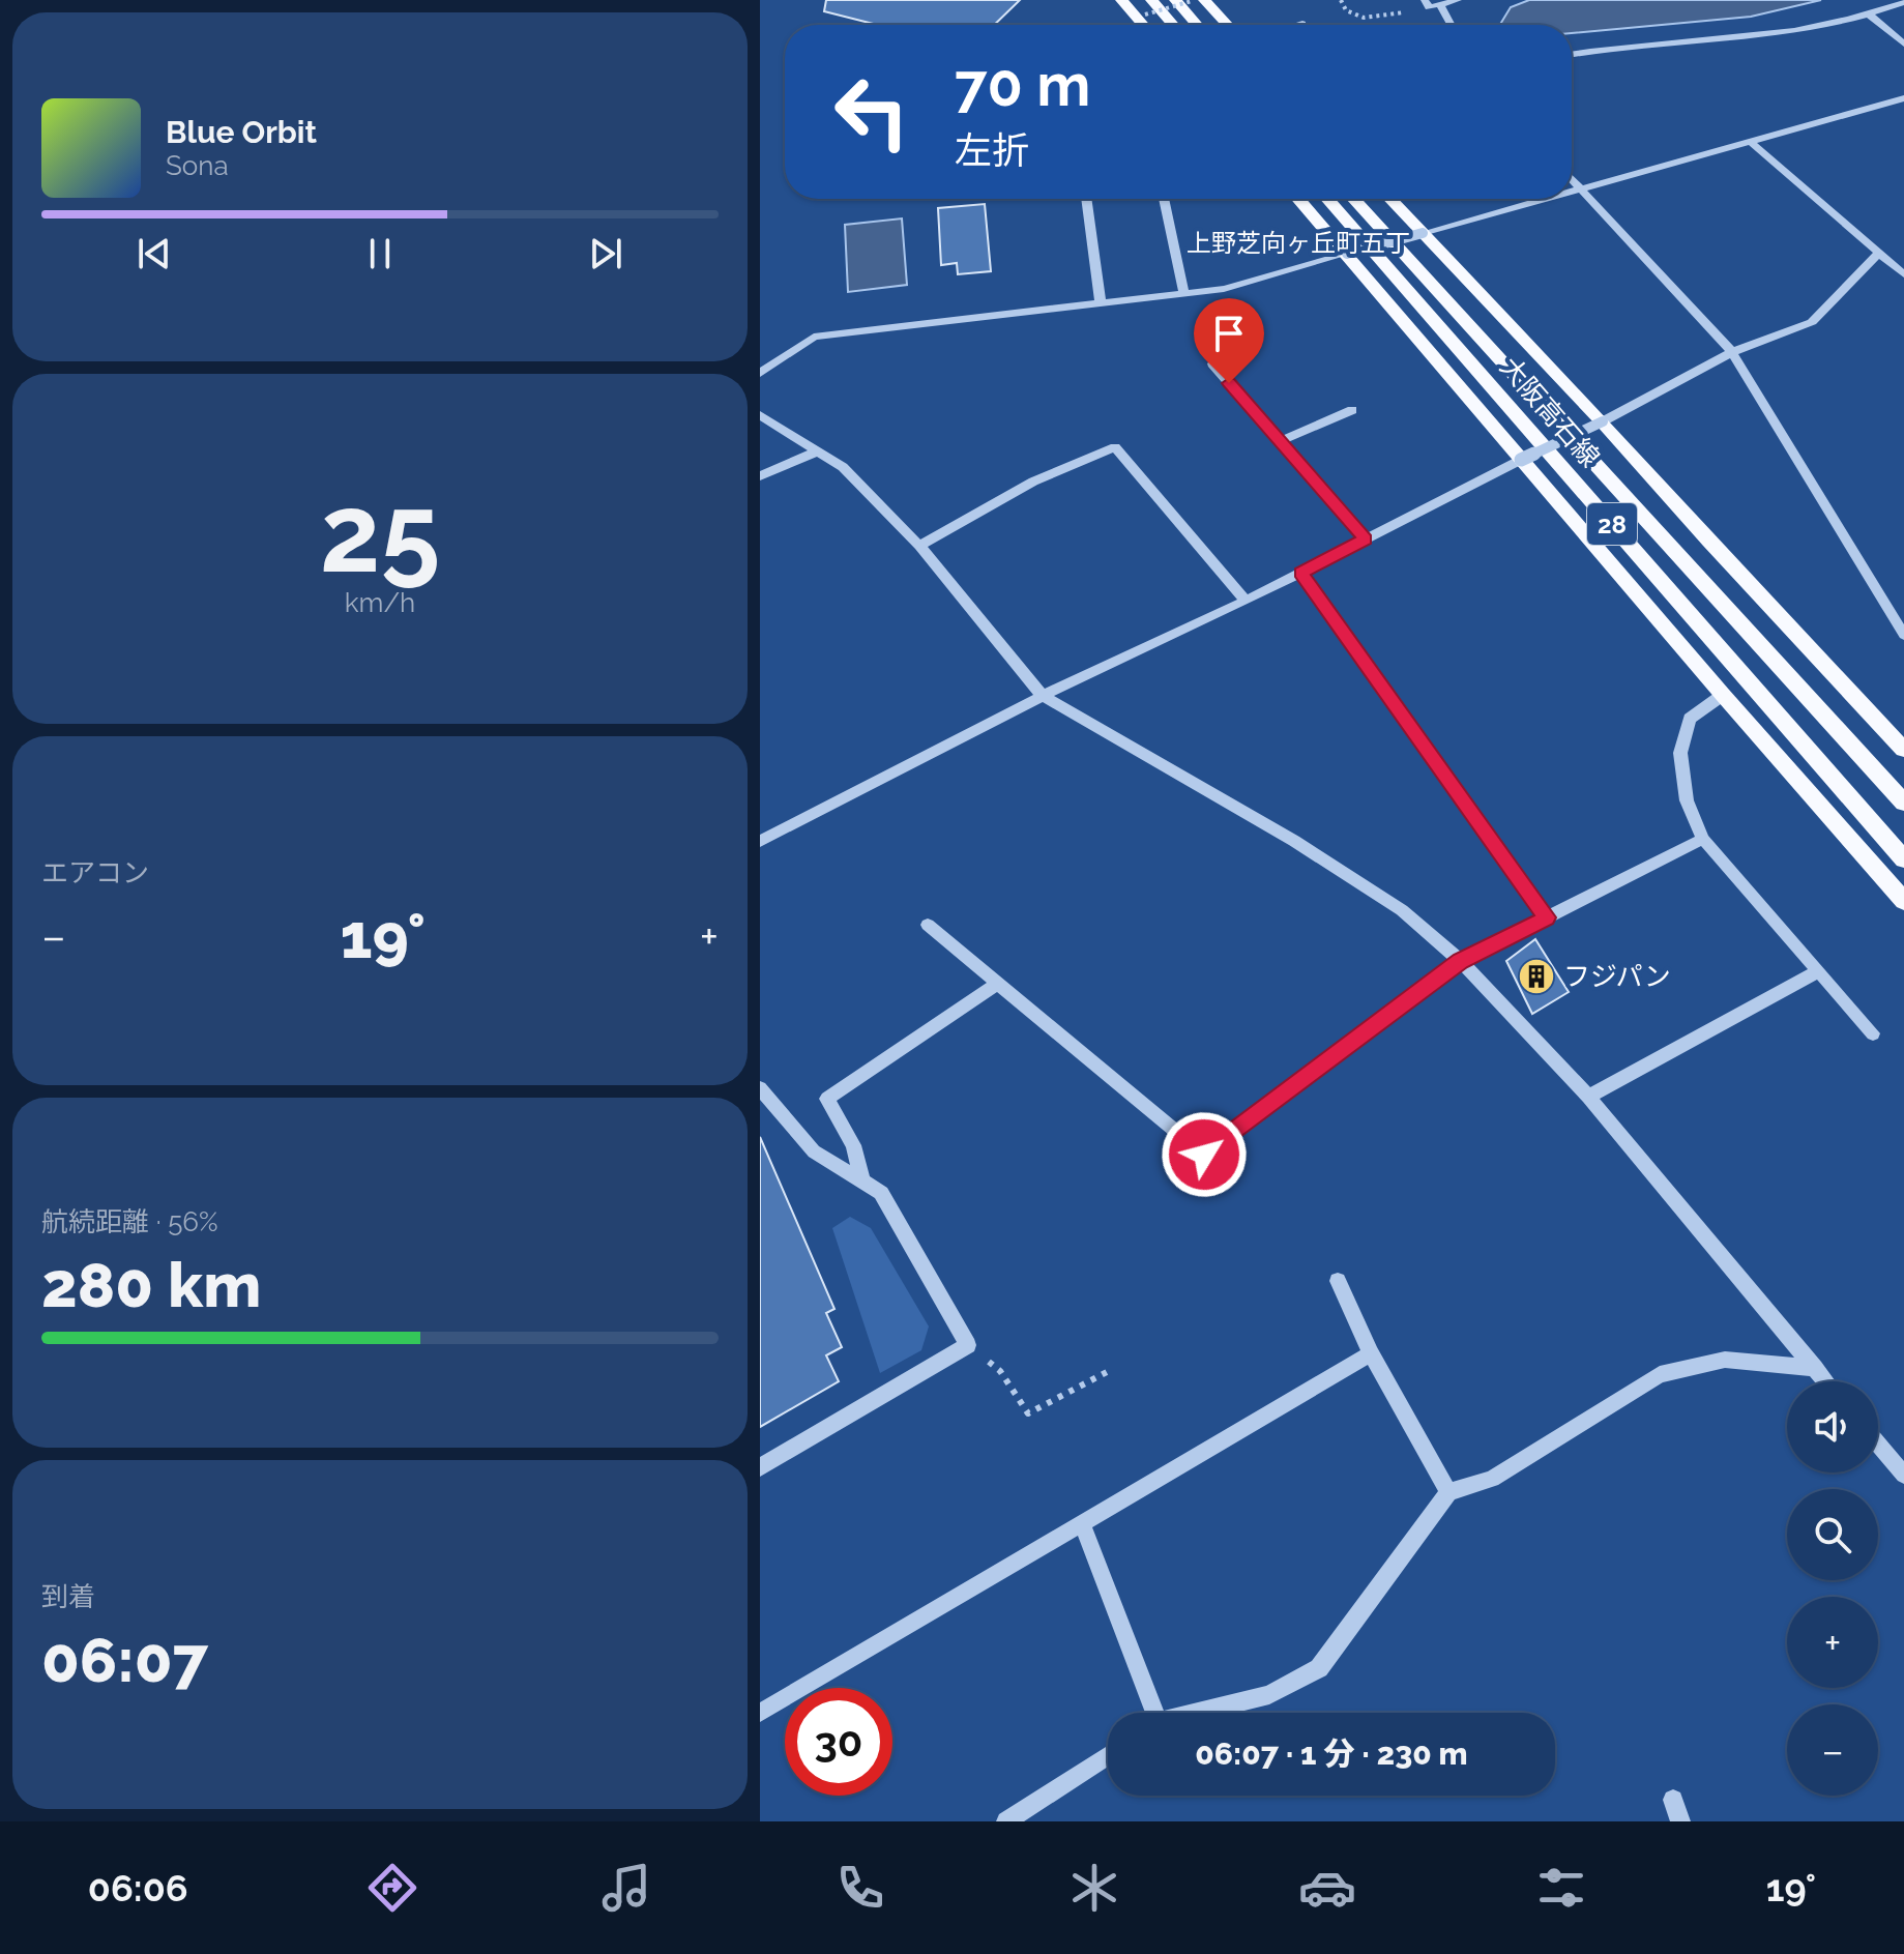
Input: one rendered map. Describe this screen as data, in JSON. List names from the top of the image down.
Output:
{
  "streets": {
    "main road": ["大阪高石線", "28"]
  },
  "districts": ["上野芝向ヶ丘町五丁"],
  "places": {
    "building": ["フジパン"]
  },
  "page": {
    "turn": ["70 m", "左折"],
    "song": ["Blue Orbit", "Sona"],
    "tile": [
      ["25", "km/h"],
      "エアコン",
      ["航続距離 · 56%", "280 km"],
      ["到着", "06:07"]
    ],
    "heat": ["−", "19°", "+"],
    "map_buttons": ["+", "−"],
    "limit": "30",
    "trip": "06:07 · 1 分 · 230 m",
    "tabs": ["06:06", "19°"]
  }
}
